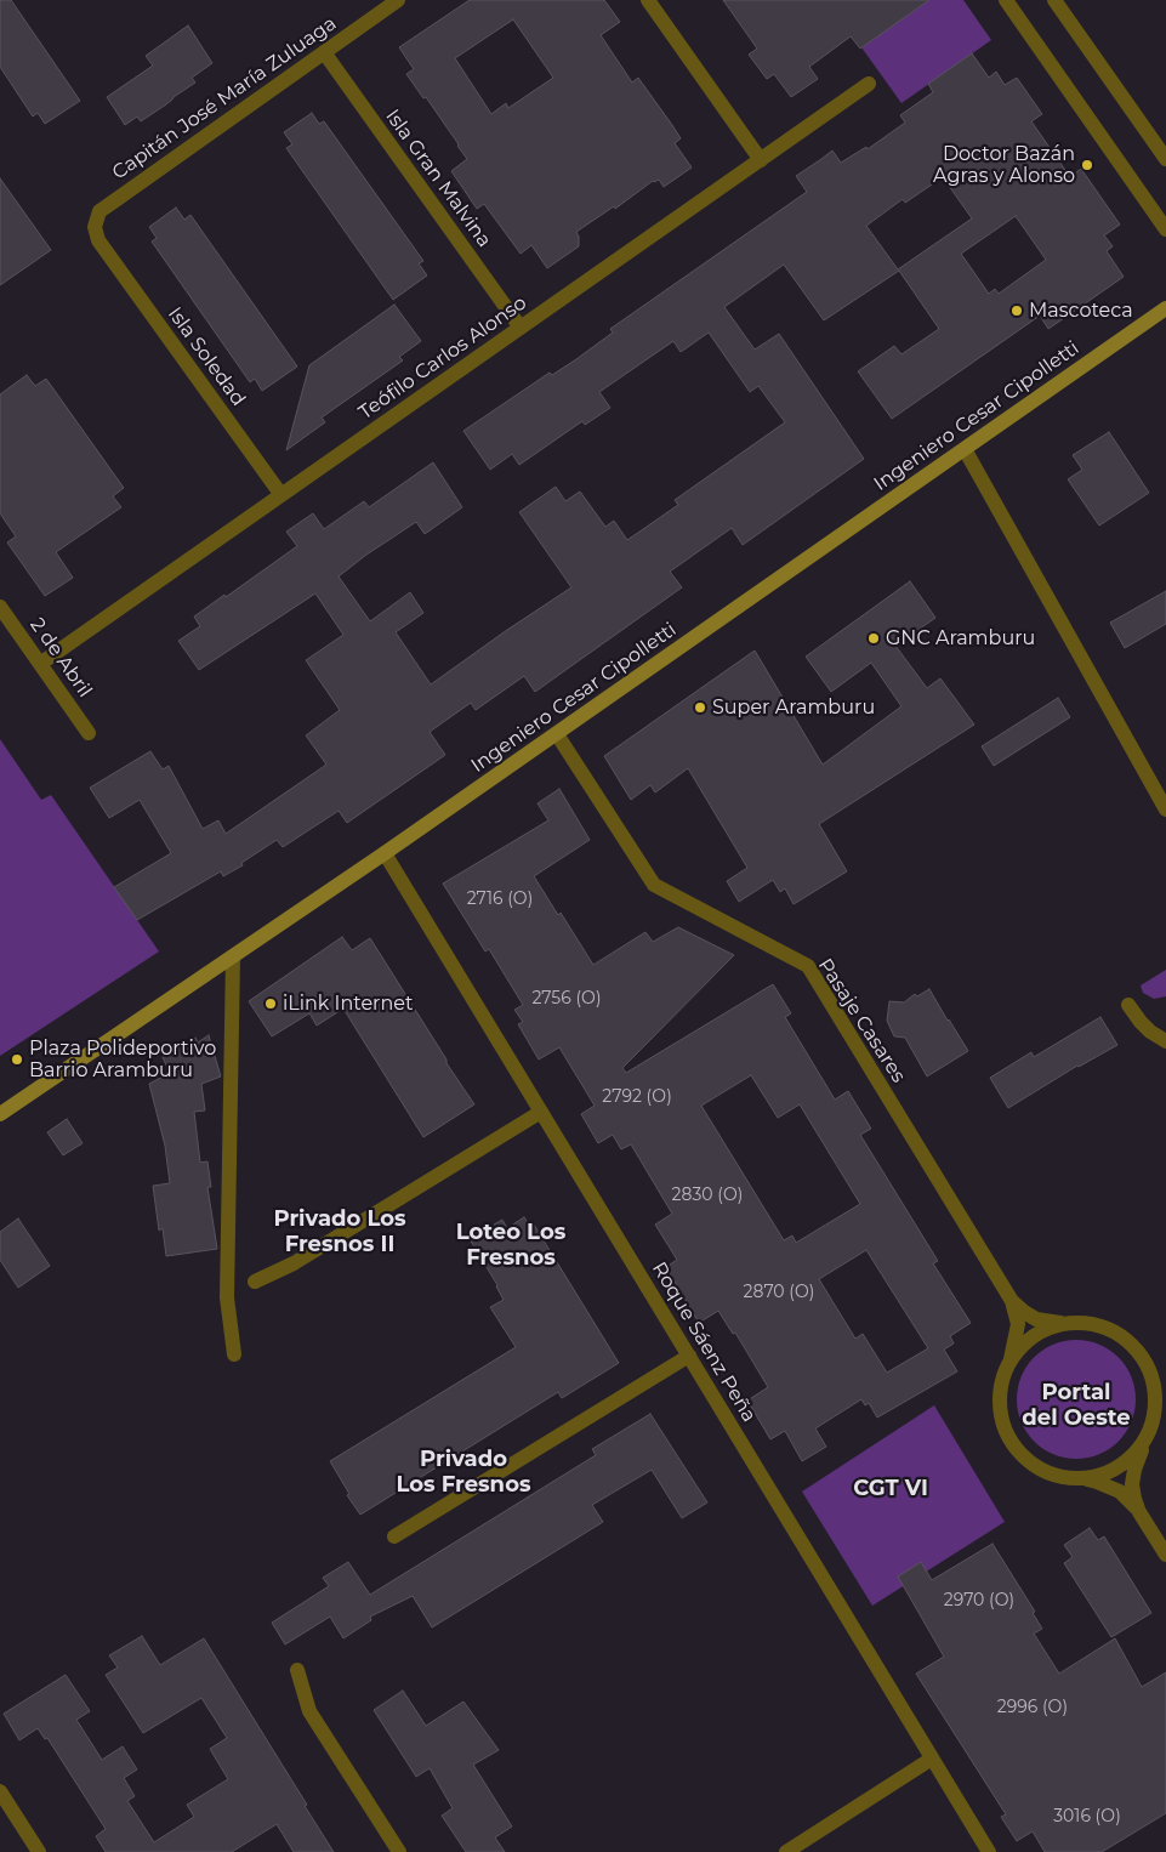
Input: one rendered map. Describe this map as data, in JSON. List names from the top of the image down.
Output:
{
  "streets": {
    "main road": ["Ingeniero Cesar Cipolletti"],
    "street": [
      "Capitán José María Zuluaga",
      "Isla Gran Malvina",
      "Isla Soledad",
      "Teófilo Carlos Alonso",
      "2 de Abril",
      "Pasaje Casares",
      "Roque Sáenz Peña"
    ]
  },
  "crossings": [
    ["Capitán José María Zuluaga", "Isla Gran Malvina"],
    ["Capitán José María Zuluaga", "Isla Soledad"],
    ["Isla Gran Malvina", "Teófilo Carlos Alonso"],
    ["Isla Soledad", "Teófilo Carlos Alonso"],
    ["Teófilo Carlos Alonso", "2 de Abril"],
    ["Ingeniero Cesar Cipolletti", "Pasaje Casares"],
    ["Ingeniero Cesar Cipolletti", "Roque Sáenz Peña"]
  ],
  "districts": [
    "Privado Los Fresnos II",
    "Loteo Los Fresnos",
    "Portal del Oeste",
    "Privado Los Fresnos",
    "CGT VI"
  ],
  "places": [
    "Doctor Bazán Agras y Alonso",
    "Mascoteca",
    "GNC Aramburu",
    "Super Aramburu",
    "iLink Internet",
    "Plaza Polideportivo Barrio Aramburu"
  ],
  "house_numbers": [
    "2716 (O)",
    "2756 (O)",
    "2792 (O)",
    "2830 (O)",
    "2870 (O)",
    "2970 (O)",
    "2996 (O)",
    "3016 (O)"
  ]
}
